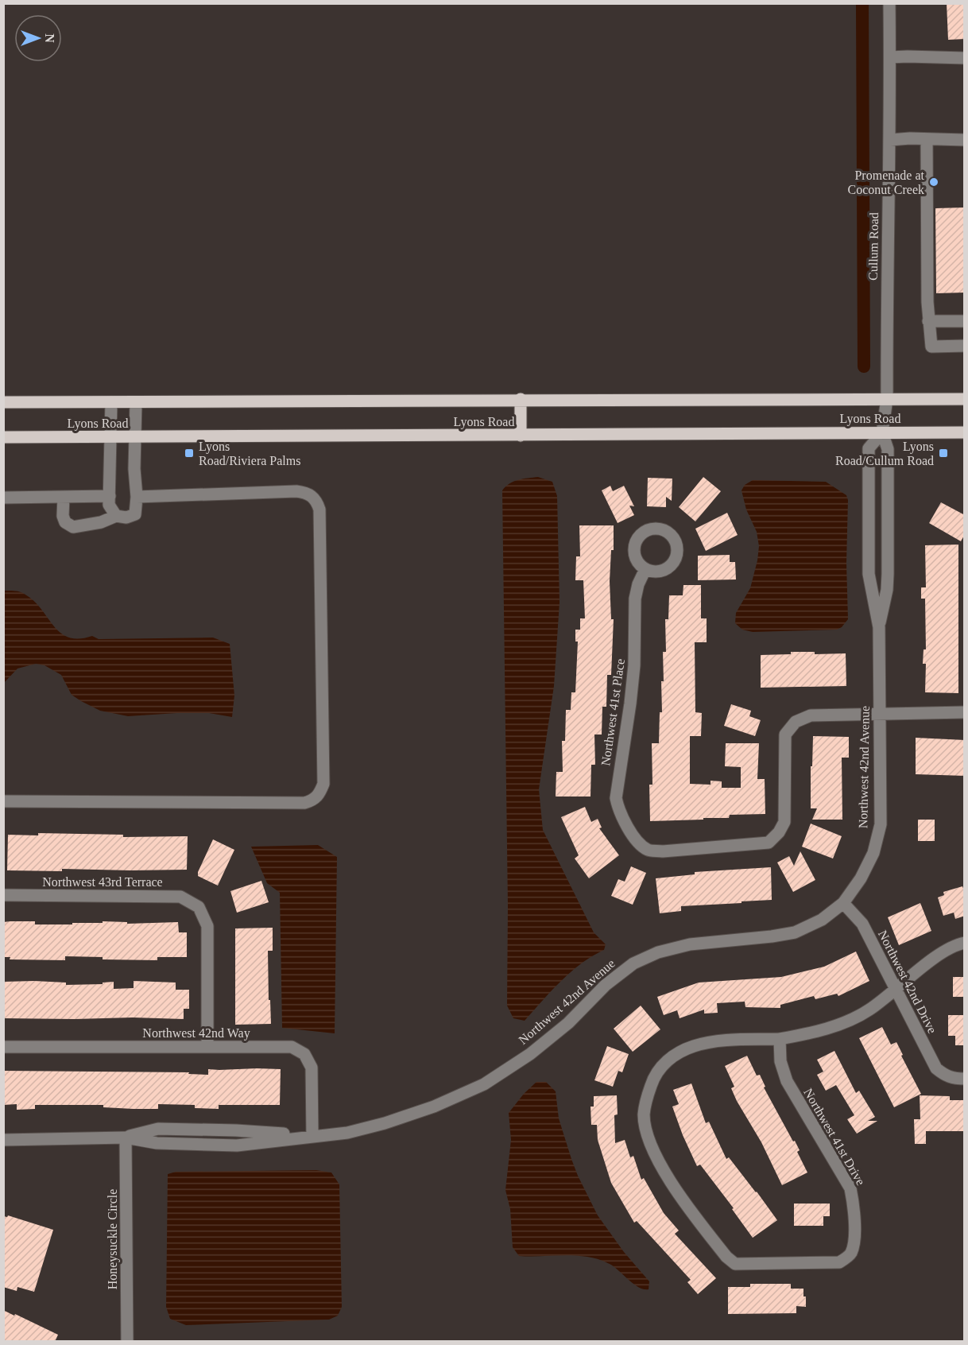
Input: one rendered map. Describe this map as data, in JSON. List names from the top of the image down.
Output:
{
  "streets": {
    "main road": ["Lyons Road"],
    "street": [
      "Cullum Road",
      "Northwest 41st Place",
      "Northwest 42nd Avenue",
      "Northwest 43rd Terrace",
      "Northwest 42nd Drive",
      "Northwest 42nd Way",
      "Northwest 41st Drive",
      "Honeysuckle Circle"
    ]
  },
  "crossings": [
    ["Cullum Road", "Lyons Road"],
    ["Cullum Road", "Northwest 42nd Avenue"],
    ["Lyons Road", "Northwest 42nd Avenue"],
    ["Northwest 41st Place", "Northwest 42nd Avenue"],
    ["Northwest 42nd Avenue", "Northwest 42nd Drive"],
    ["Northwest 42nd Avenue", "Northwest 42nd Way"],
    ["Northwest 42nd Avenue", "Honeysuckle Circle"],
    ["Northwest 43rd Terrace", "Northwest 42nd Way"]
  ],
  "places": {
    "other": ["Promenade at Coconut Creek"],
    "transit": ["Lyons Road/Riviera Palms", "Lyons Road/Cullum Road"]
  },
  "north": "right"
}
